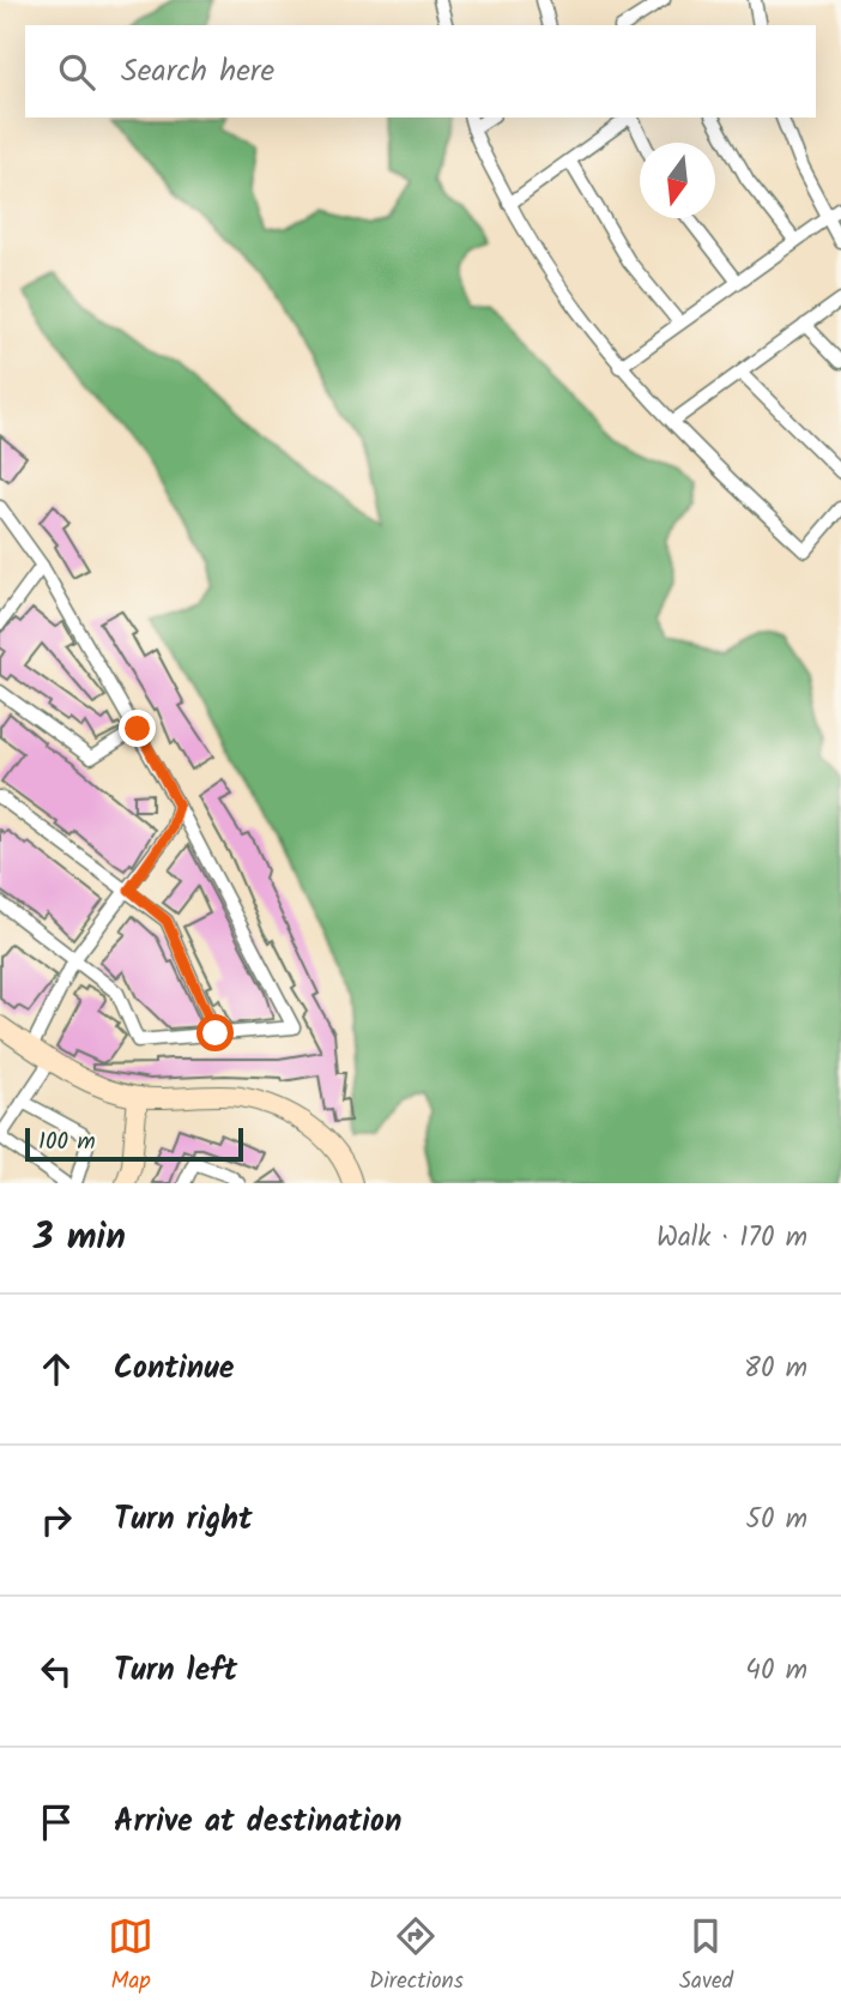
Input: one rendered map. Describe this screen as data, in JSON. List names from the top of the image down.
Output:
{
  "scale_bar": "100 m",
  "north": "bottom",
  "page": {
    "search": "Search here",
    "scale": "100 m",
    "heading": ["3 min", "Walk · 170 m"],
    "list": [
      ["Continue", "80 m"],
      ["Turn right", "50 m"],
      ["Turn left", "40 m"],
      "Arrive at destination"
    ],
    "nav": ["Map", "Directions", "Saved"]
  }
}
